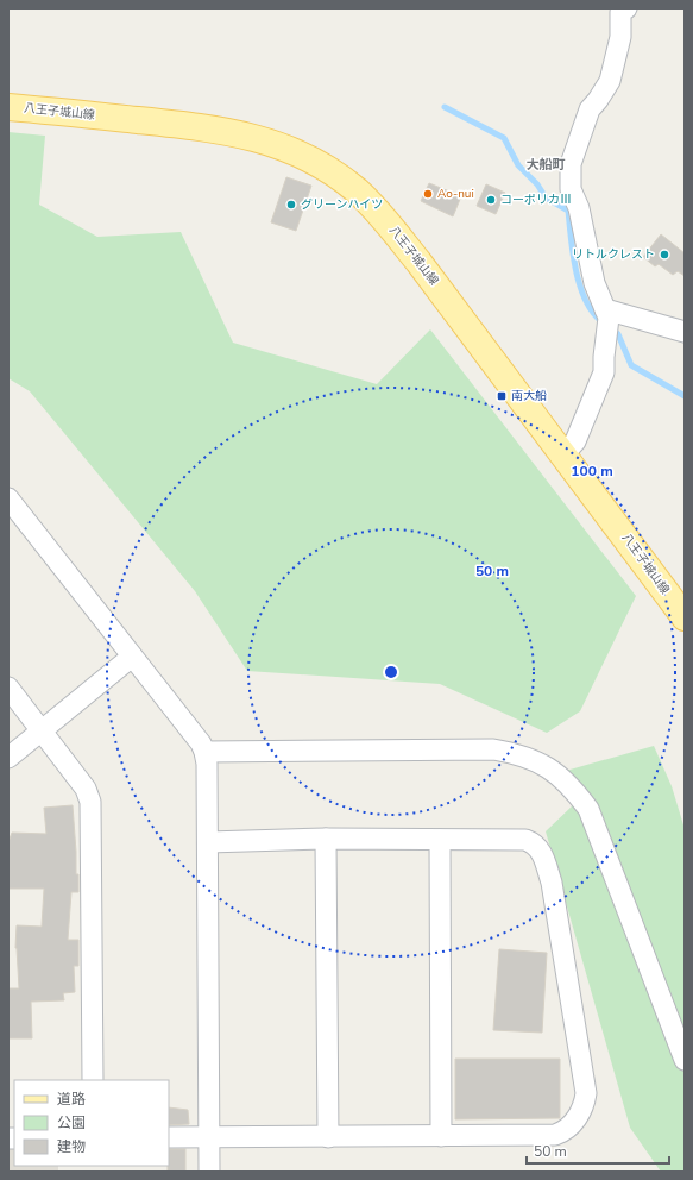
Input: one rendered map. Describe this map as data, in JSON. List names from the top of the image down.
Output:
{
  "streets": {
    "main road": ["八王子城山線"]
  },
  "districts": ["大船町"],
  "places": {
    "other": [
      "Ao-nui",
      "コーポリカⅢ",
      "グリーンハイツ",
      "リトルクレスト"
    ],
    "transit": ["南大船"]
  },
  "legend": ["道路", "公園", "建物"],
  "scale_bar": "50 m",
  "rings": ["100 m", "50 m"]
}
